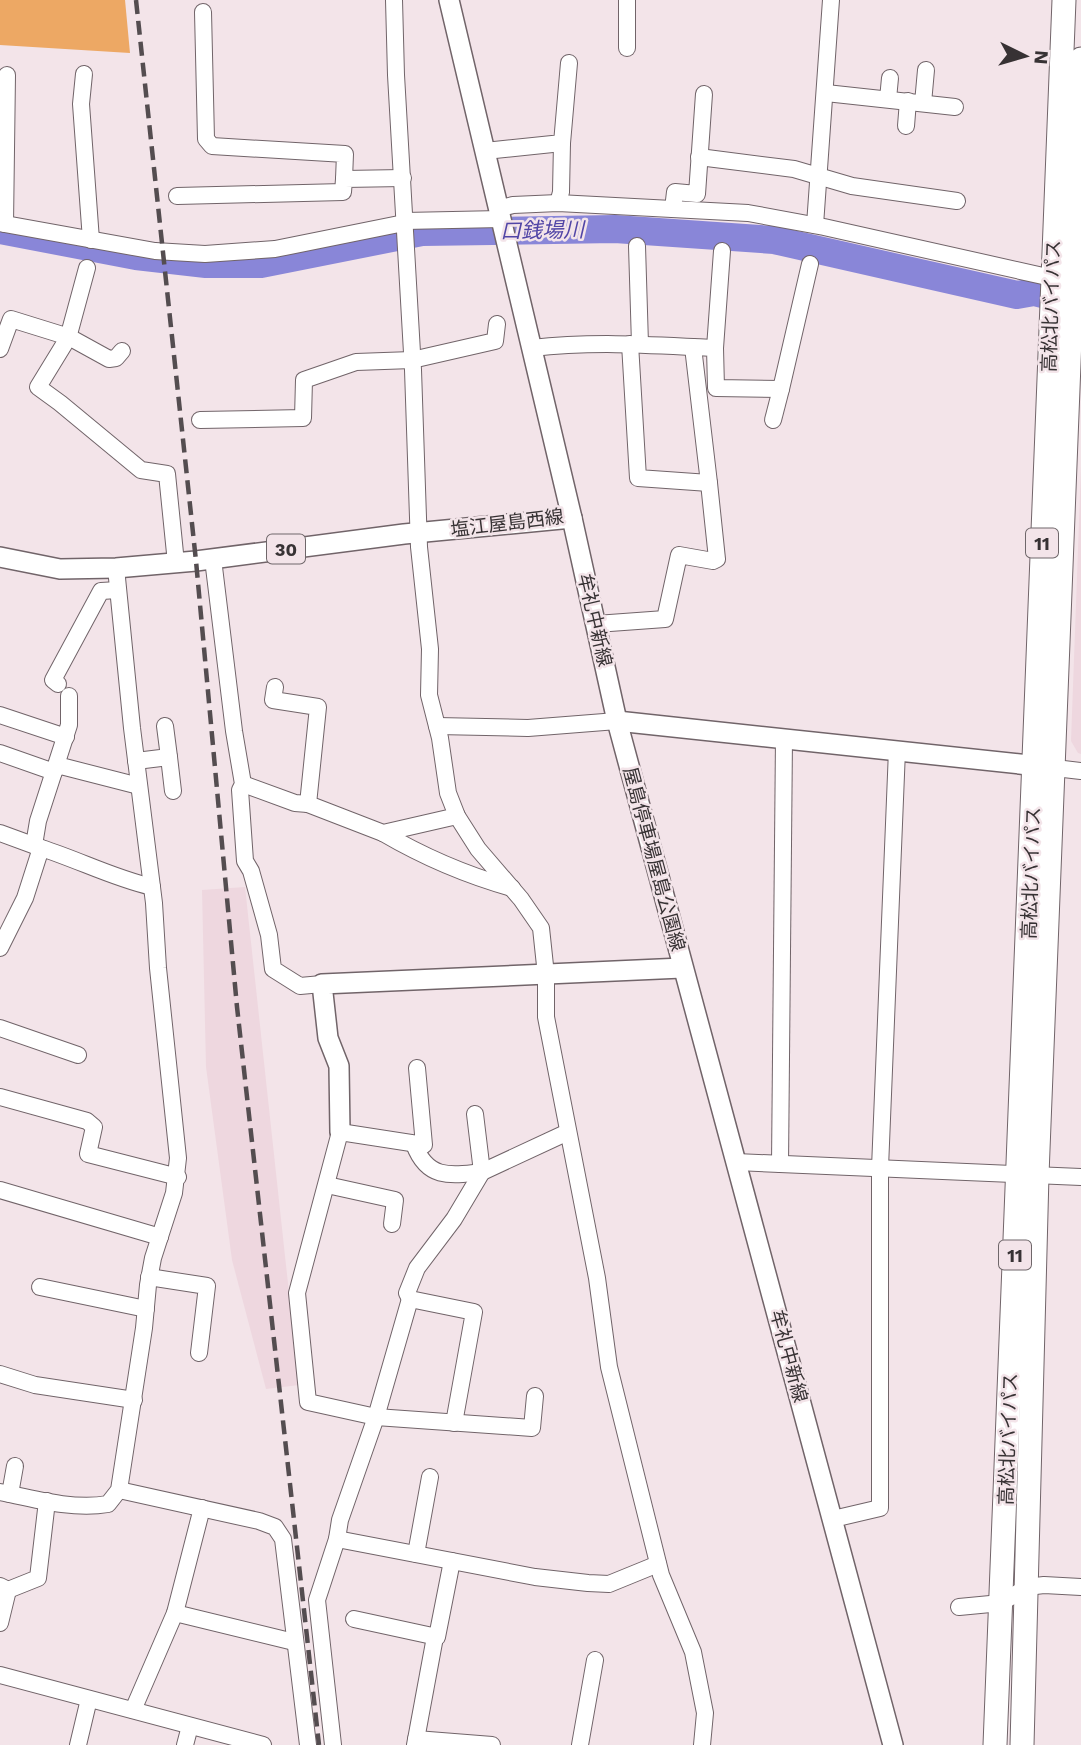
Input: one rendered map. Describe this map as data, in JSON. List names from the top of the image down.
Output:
{
  "streets": {
    "highway": ["高松北バイパス", "11"],
    "main road": [
      "塩江屋島西線",
      "30",
      "牟礼中新線",
      "屋島停車場屋島公園線"
    ]
  },
  "crossings": [
    ["塩江屋島西線", "牟礼中新線"],
    ["牟礼中新線", "屋島停車場屋島公園線"]
  ],
  "water": ["口銭場川"],
  "north": "right"
}
